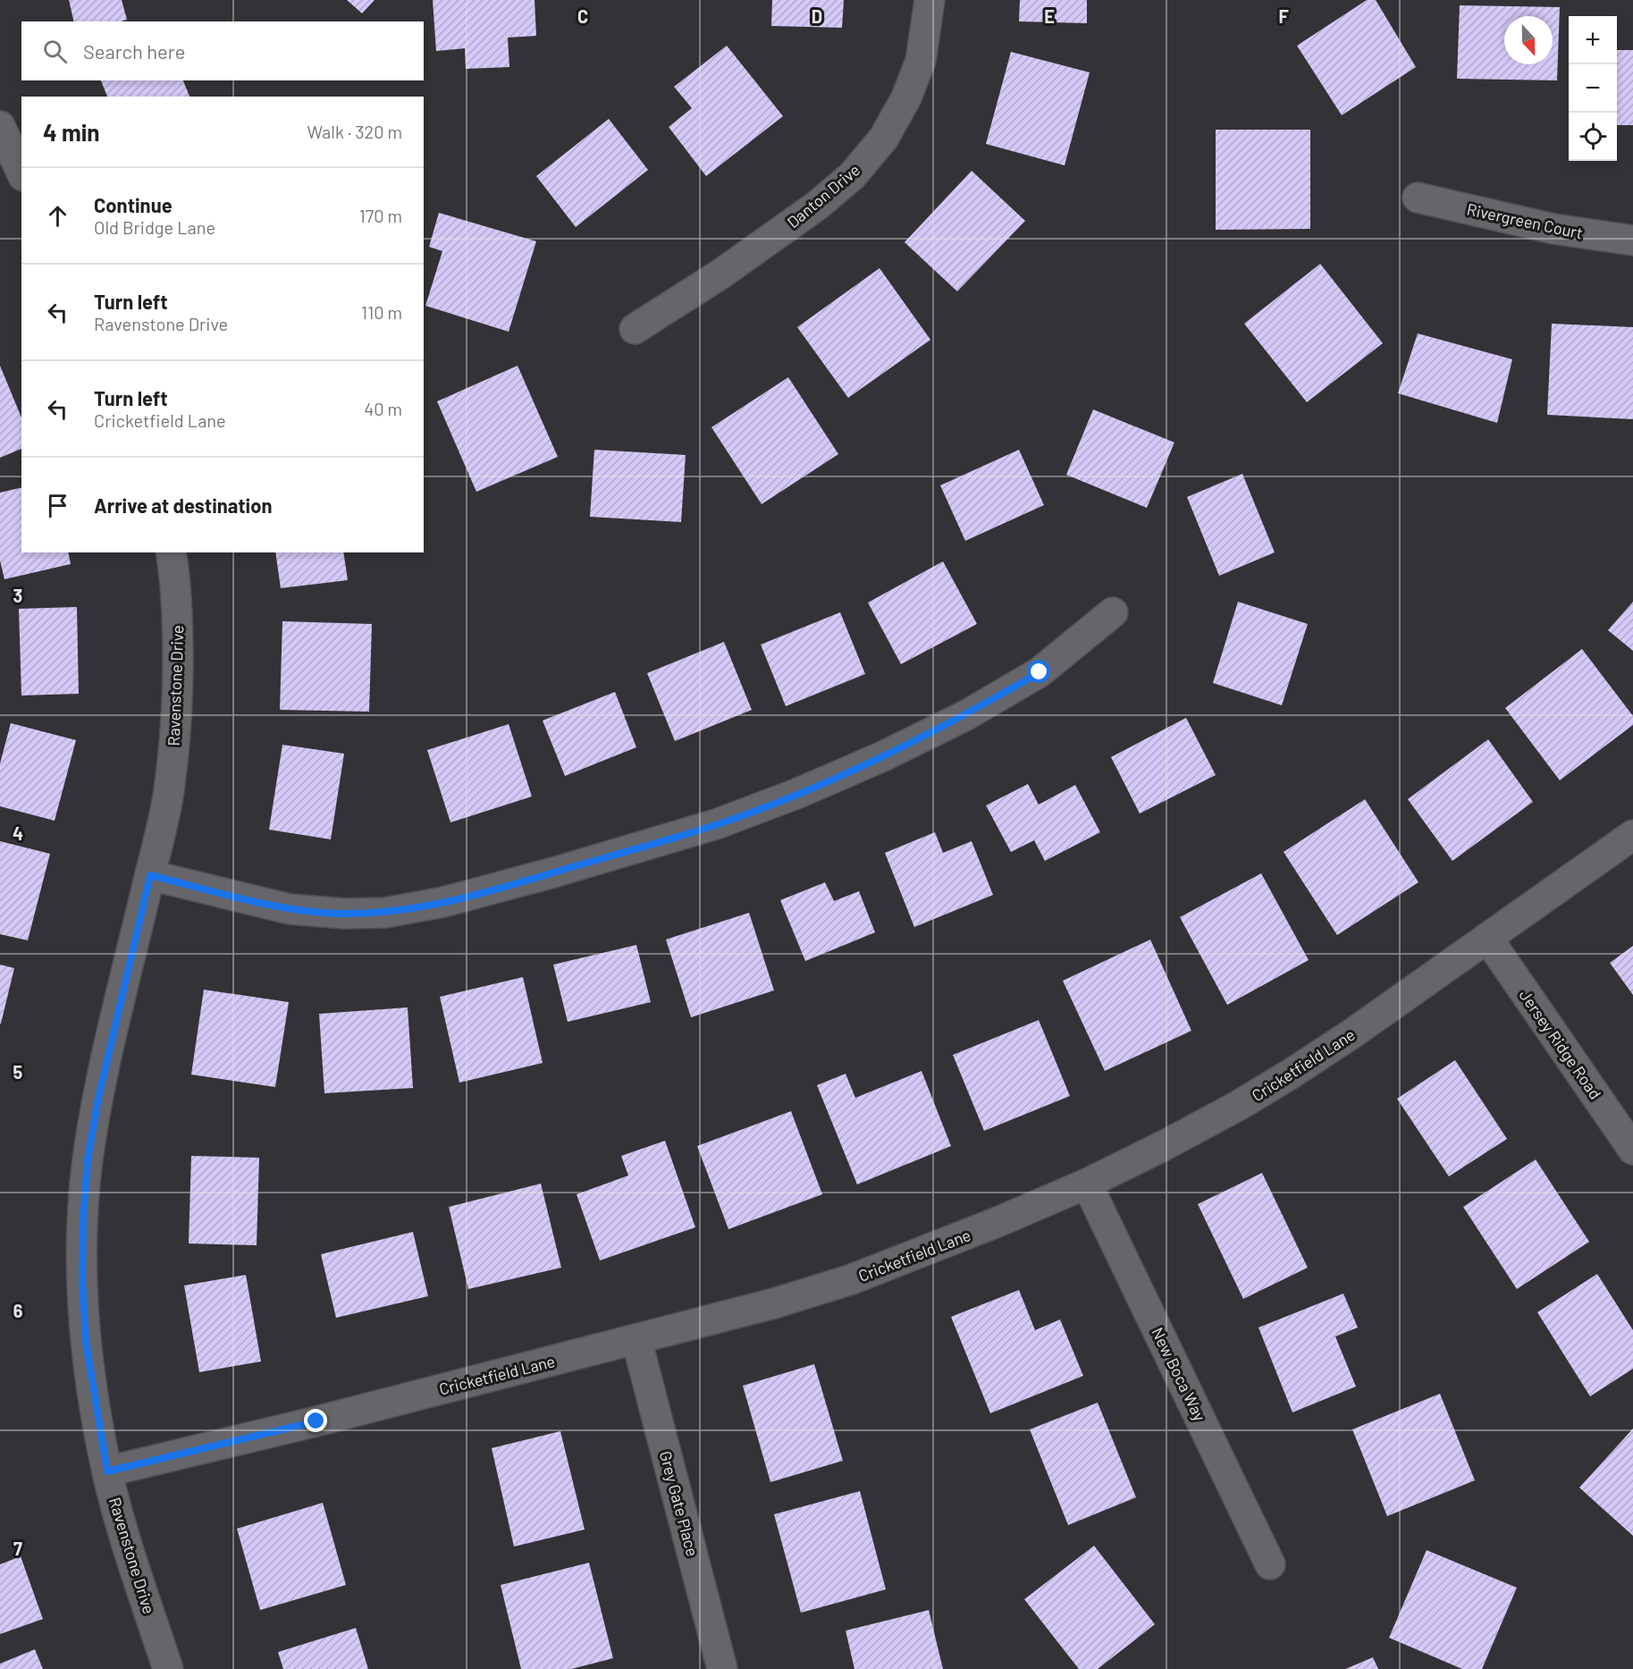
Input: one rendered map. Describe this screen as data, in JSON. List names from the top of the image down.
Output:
{
  "streets": {
    "street": [
      "Danton Drive",
      "Rivergreen Court",
      "Ravenstone Drive",
      "Jersey Ridge Road",
      "Cricketfield Lane",
      "New Boca Way",
      "Grey Gate Place"
    ]
  },
  "crossings": [
    ["Ravenstone Drive", "Cricketfield Lane"],
    ["Jersey Ridge Road", "Cricketfield Lane"],
    ["Cricketfield Lane", "New Boca Way"],
    ["Cricketfield Lane", "Grey Gate Place"]
  ],
  "north": "bottom",
  "page": {
    "map_buttons": ["+", "−"],
    "search": "Search here",
    "heading": ["4 min", "Walk · 320 m"],
    "list": [
      ["Continue", "Old Bridge Lane", "170 m"],
      ["Turn left", "Ravenstone Drive", "110 m"],
      ["Turn left", "Cricketfield Lane", "40 m"],
      "Arrive at destination"
    ]
  },
  "grid": {
    "columns": [
      "C",
      "D",
      "E",
      "F"
    ],
    "rows": [
      "3",
      "4",
      "5",
      "6",
      "7"
    ]
  }
}
